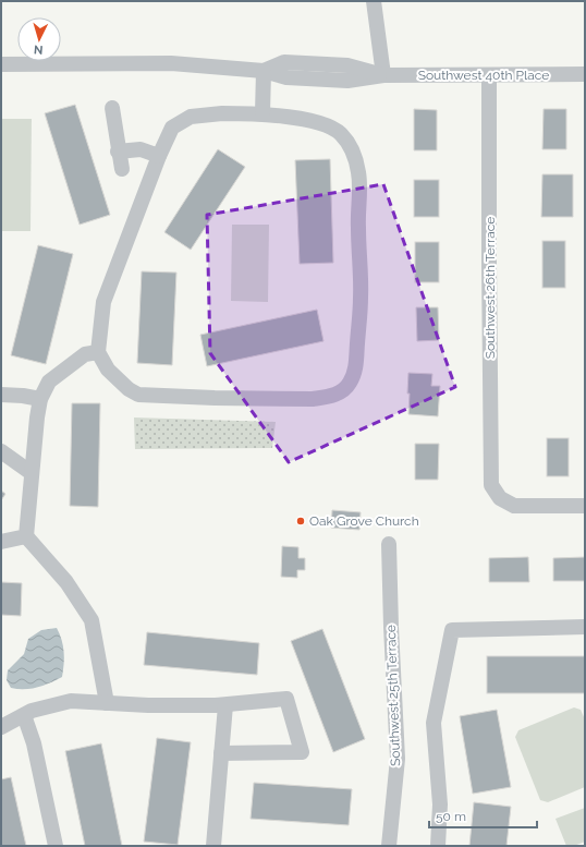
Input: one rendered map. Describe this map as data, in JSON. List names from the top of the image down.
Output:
{
  "streets": {
    "street": ["Southwest 40th Place", "Southwest 26th Terrace", "Southwest 25th Terrace"]
  },
  "crossings": [
    ["Southwest 40th Place", "Southwest 26th Terrace"]
  ],
  "places": ["Oak Grove Church"],
  "scale_bar": "50 m",
  "north": "bottom"
}
